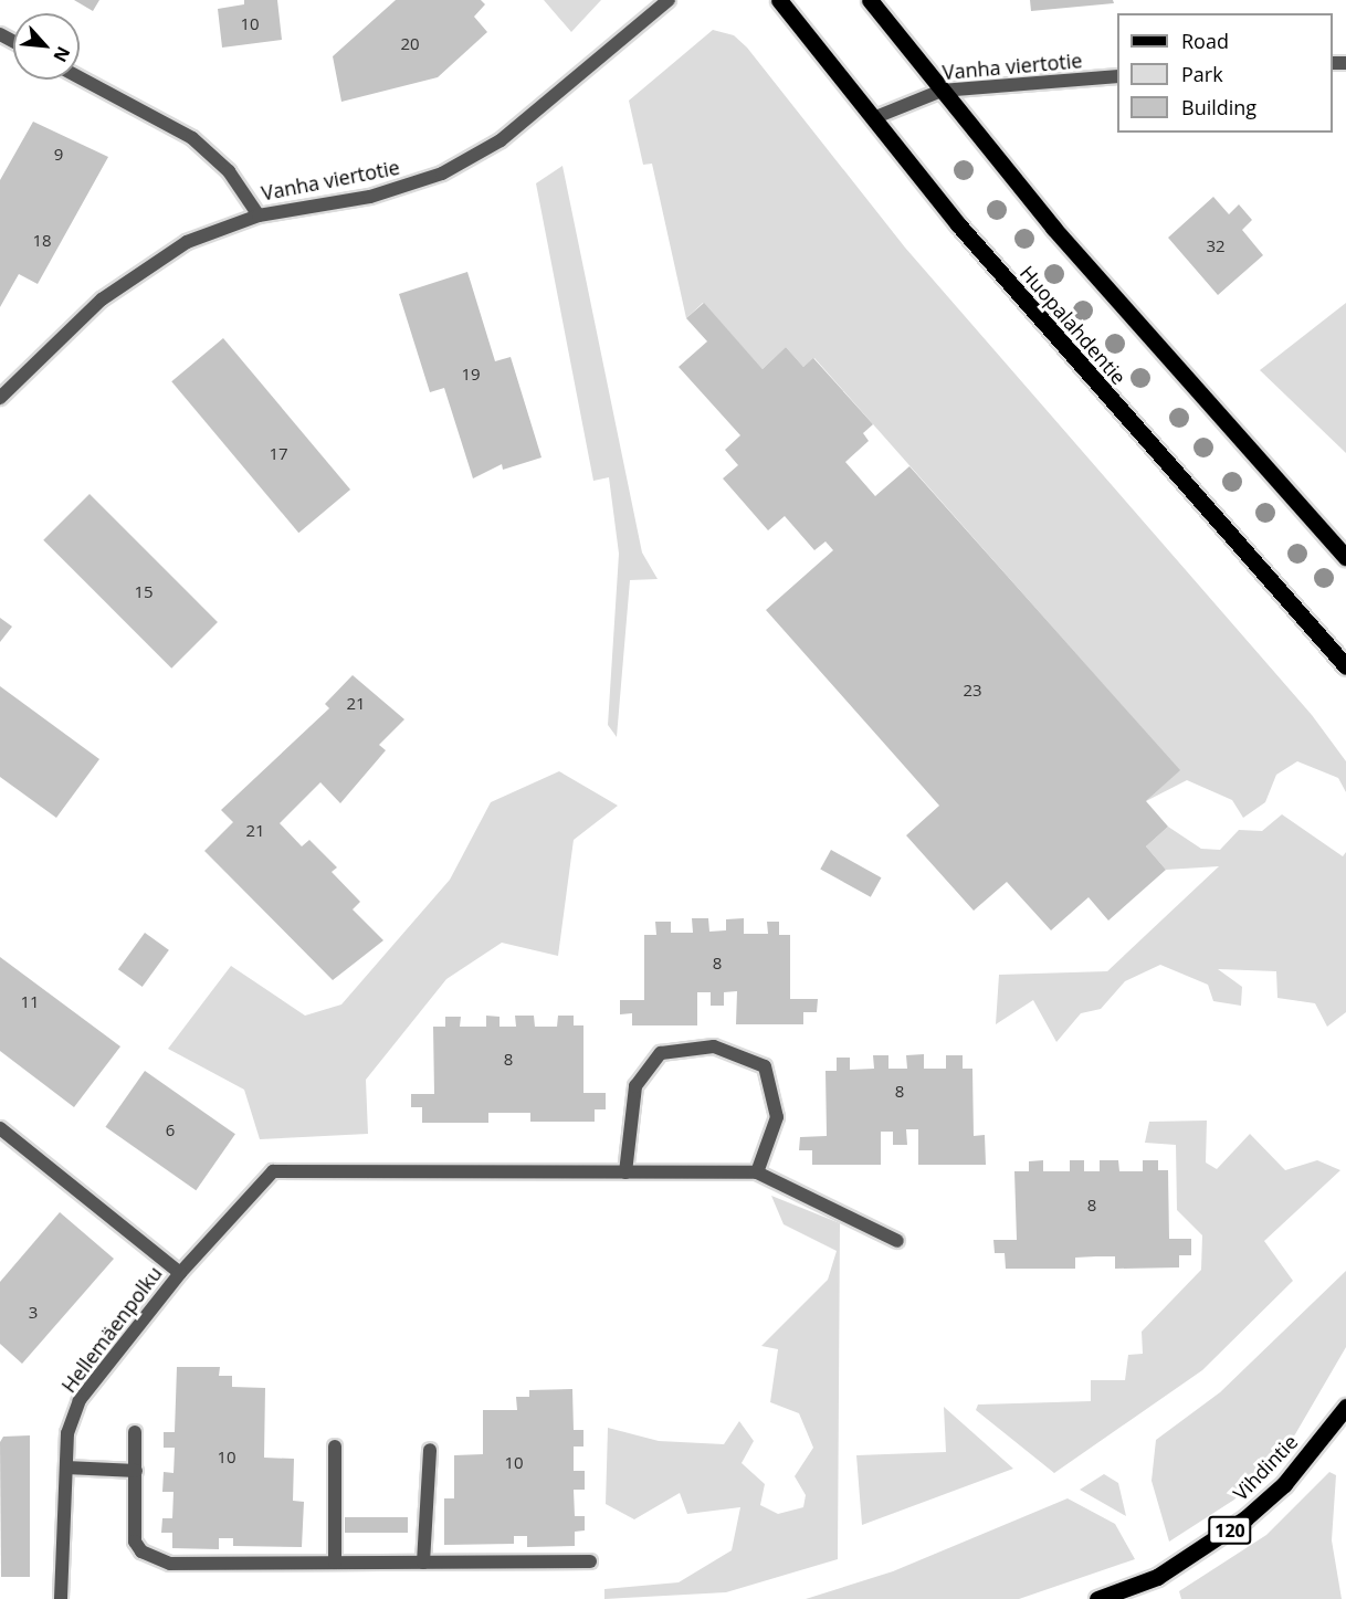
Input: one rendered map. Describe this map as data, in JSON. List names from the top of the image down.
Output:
{
  "streets": {
    "main road": ["Huopalahdentie", "Vihdintie", "120"],
    "street": ["Vanha viertotie", "Hellemäenpolku"]
  },
  "crossings": [
    ["Vanha viertotie", "Huopalahdentie"]
  ],
  "house_numbers": [
    "10",
    "20",
    "9",
    "18",
    "32",
    "19",
    "17",
    "15",
    "23",
    "21",
    "21",
    "8",
    "11",
    "8",
    "8",
    "6",
    "8",
    "3",
    "10",
    "10"
  ],
  "legend": ["Road", "Park", "Building"],
  "north": "bottom right"
}
